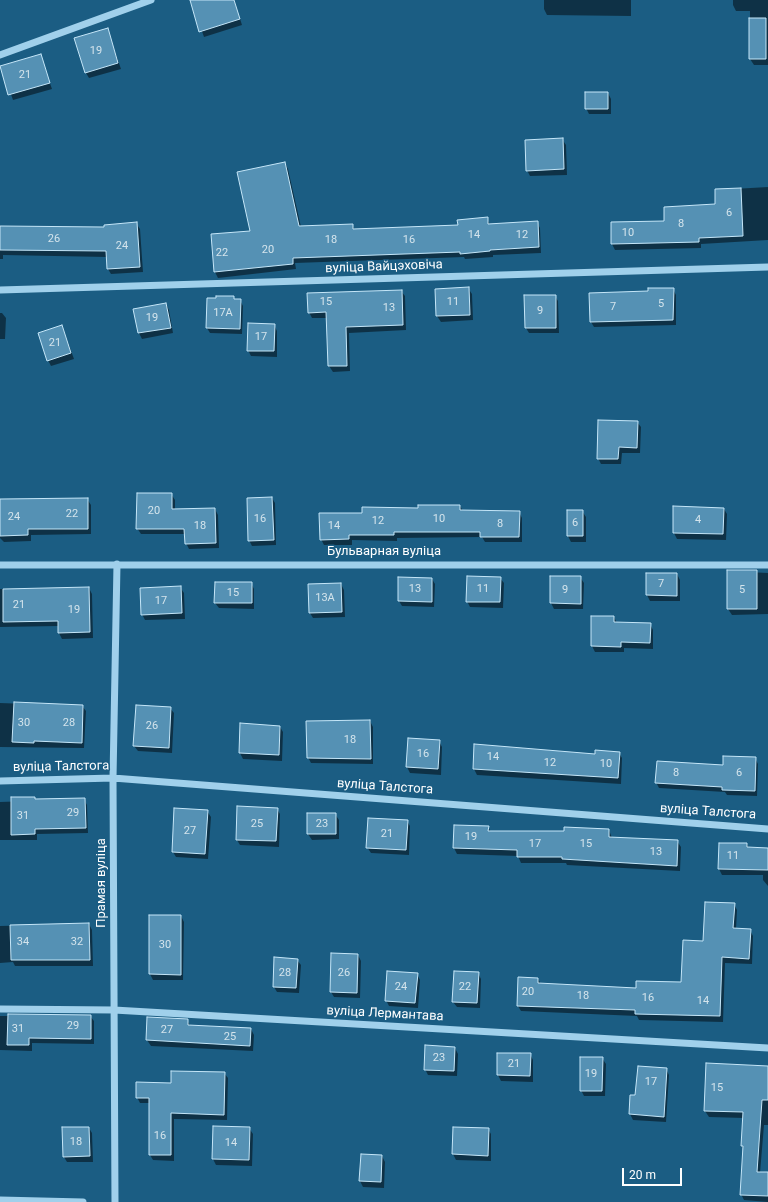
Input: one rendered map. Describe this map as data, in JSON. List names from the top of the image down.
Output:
{
  "streets": {
    "street": [
      "вуліца Вайцэховіча",
      "Бульварная вуліца",
      "вуліца Талстога",
      "Прамая вуліца",
      "вуліца Лермантава"
    ]
  },
  "crossings": [
    ["Бульварная вуліца", "Прамая вуліца"],
    ["вуліца Талстога", "Прамая вуліца"],
    ["Прамая вуліца", "вуліца Лермантава"]
  ],
  "house_numbers": [
    "19",
    "21",
    "6",
    "8",
    "10",
    "14",
    "12",
    "26",
    "18",
    "16",
    "24",
    "20",
    "22",
    "15",
    "11",
    "5",
    "7",
    "13",
    "9",
    "17А",
    "19",
    "17",
    "21",
    "20",
    "22",
    "24",
    "16",
    "10",
    "4",
    "12",
    "6",
    "8",
    "18",
    "14",
    "7",
    "13",
    "11",
    "9",
    "5",
    "15",
    "13А",
    "17",
    "21",
    "19",
    "30",
    "28",
    "26",
    "18",
    "16",
    "14",
    "12",
    "10",
    "8",
    "6",
    "29",
    "31",
    "25",
    "23",
    "27",
    "21",
    "19",
    "17",
    "15",
    "13",
    "11",
    "34",
    "32",
    "30",
    "28",
    "26",
    "24",
    "22",
    "20",
    "18",
    "16",
    "14",
    "29",
    "31",
    "27",
    "25",
    "23",
    "21",
    "19",
    "17",
    "15",
    "16",
    "18",
    "14"
  ],
  "scale_bar": "20 m"
}
